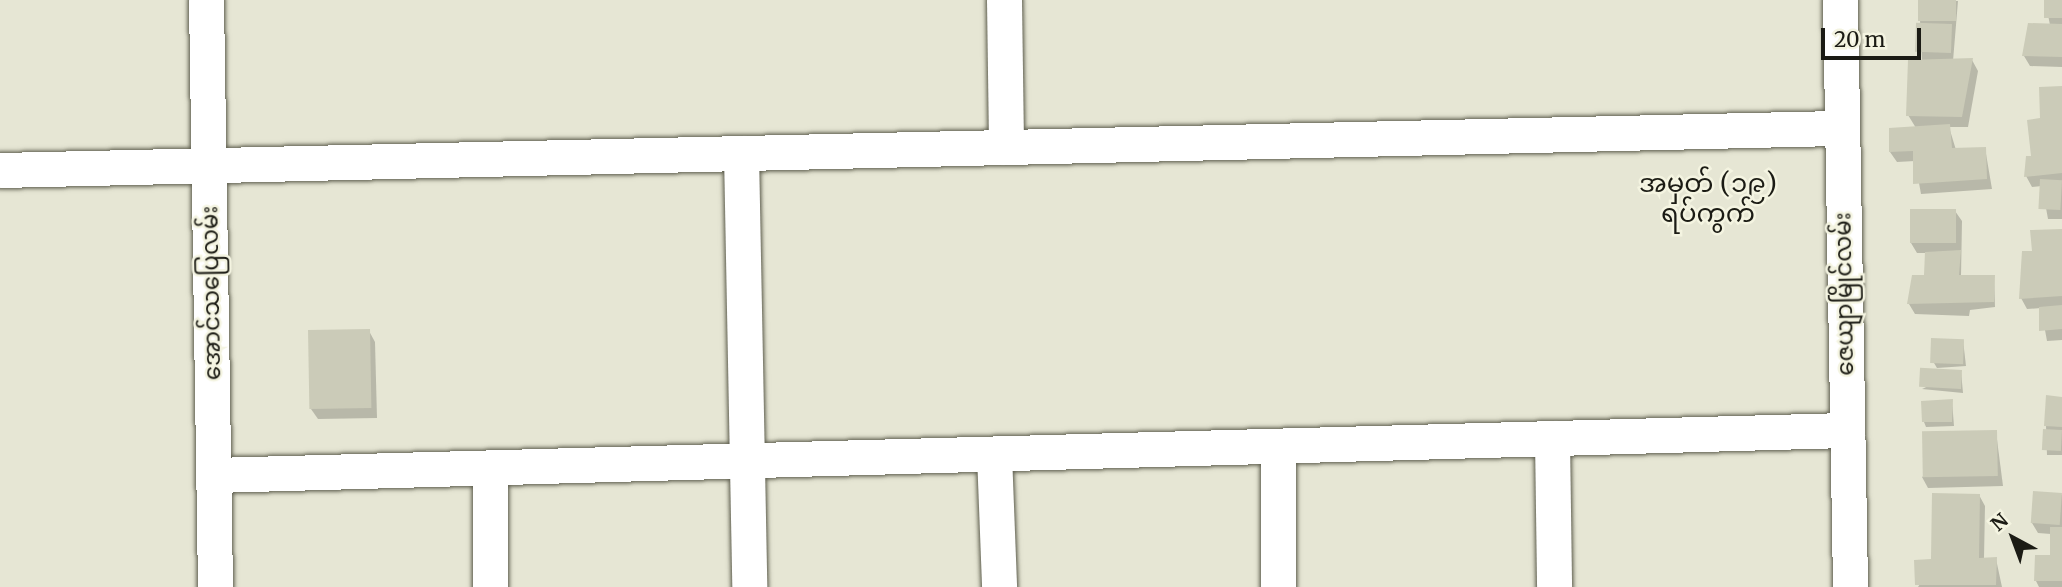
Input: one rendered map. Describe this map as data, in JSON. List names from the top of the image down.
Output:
{
  "streets": {
    "street": ["အောင်သပြေလမ်း", "ဇေယျာမြိုင်လမ်း"]
  },
  "districts": ["အမှတ် (၁၉) ရပ်ကွက်"],
  "scale_bar": "20 m",
  "north": "top left"
}
